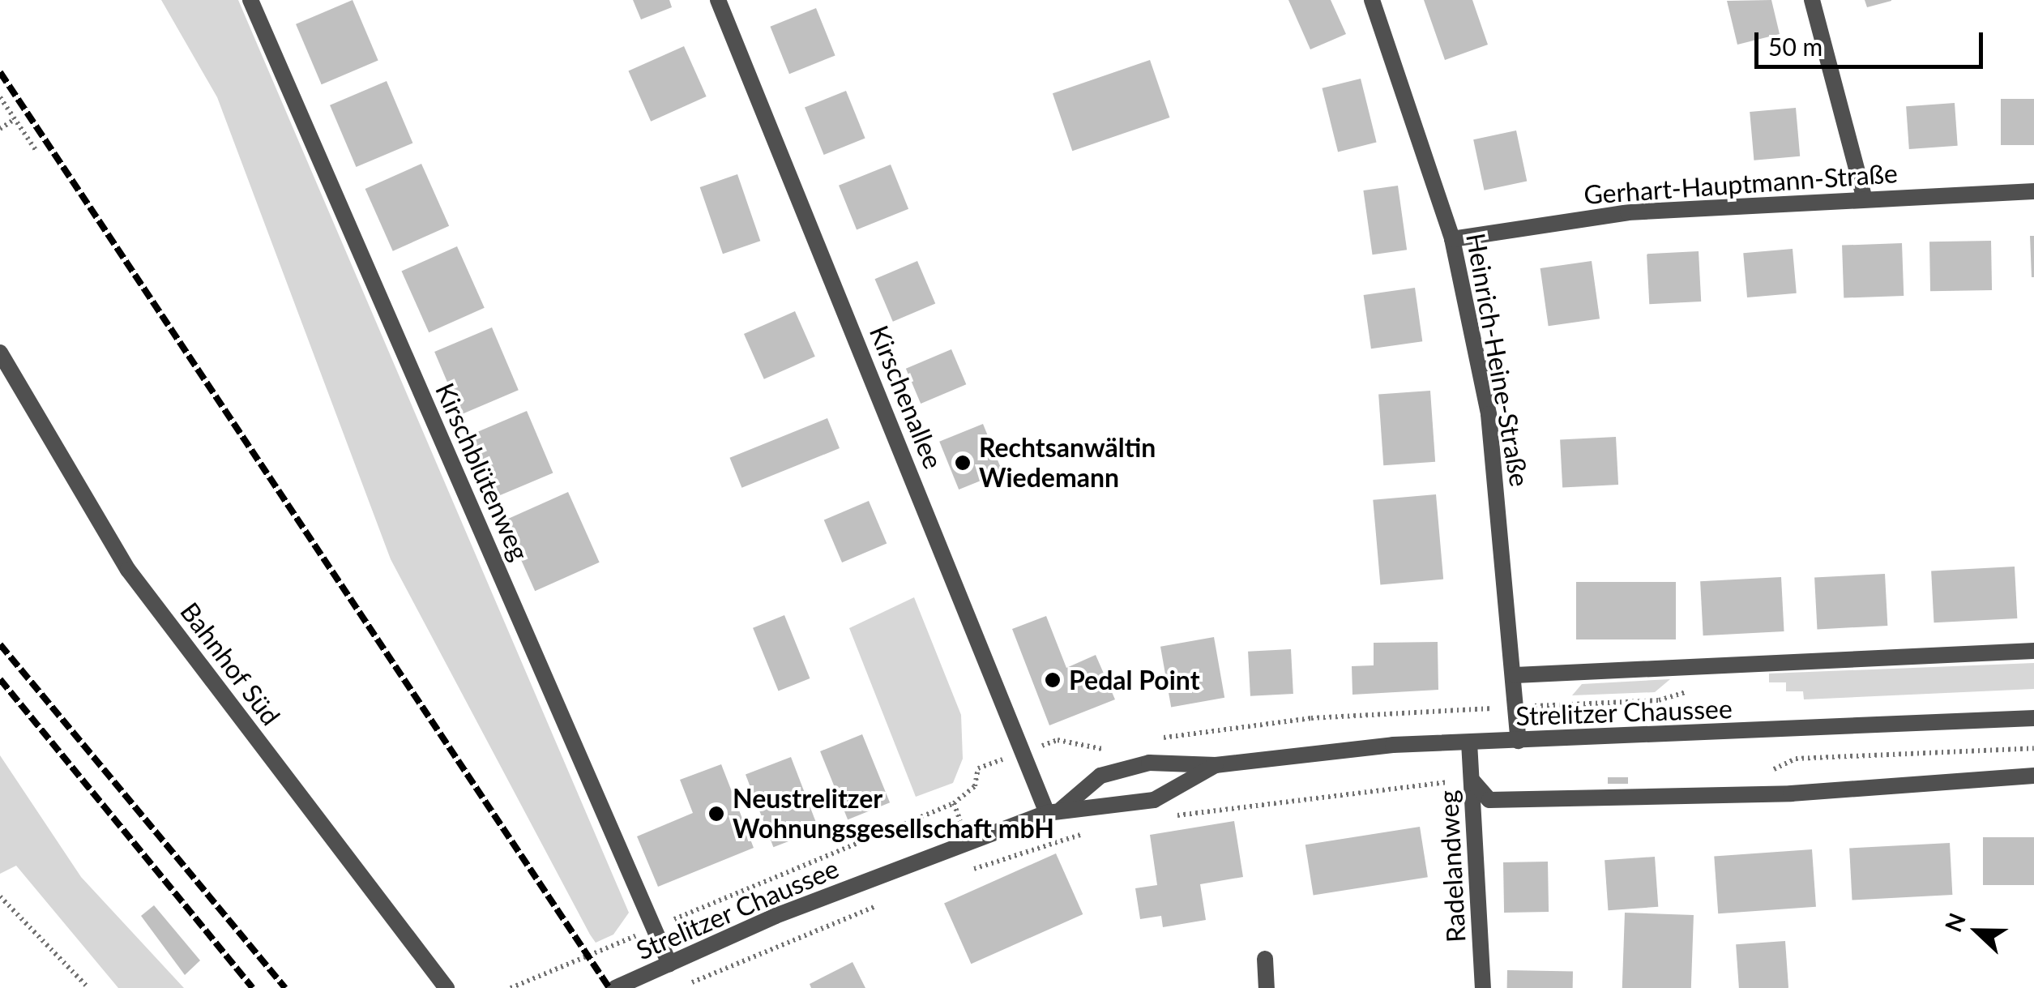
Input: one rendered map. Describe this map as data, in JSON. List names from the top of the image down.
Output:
{
  "streets": {
    "street": [
      "Gerhart-Hauptmann-Straße",
      "Heinrich-Heine-Straße",
      "Kirschenallee",
      "Kirschblütenweg",
      "Bahnhof Süd",
      "Strelitzer Chaussee",
      "Radelandweg"
    ]
  },
  "crossings": [
    ["Gerhart-Hauptmann-Straße", "Heinrich-Heine-Straße"],
    ["Heinrich-Heine-Straße", "Strelitzer Chaussee"],
    ["Kirschenallee", "Strelitzer Chaussee"],
    ["Kirschblütenweg", "Strelitzer Chaussee"],
    ["Strelitzer Chaussee", "Radelandweg"]
  ],
  "places": ["Rechtsanwältin Wiedemann", "Pedal Point", "Neustrelitzer Wohnungsgesellschaft mbH"],
  "scale_bar": "50 m",
  "north": "left"
}
